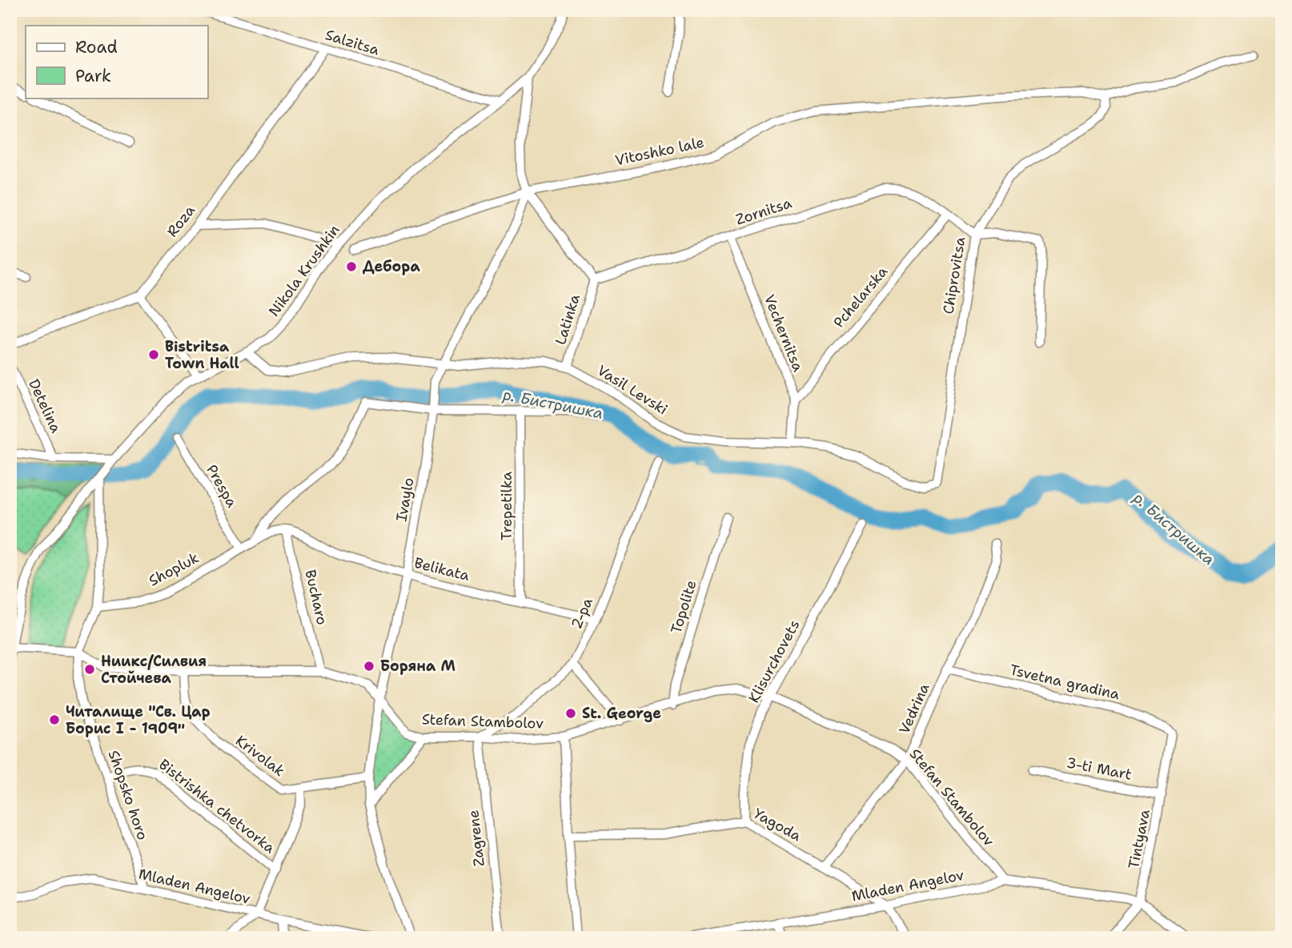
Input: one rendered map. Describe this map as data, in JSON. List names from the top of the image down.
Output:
{
  "streets": {
    "street": [
      "Salzitsa",
      "Vitoshko lale",
      "Zornitsa",
      "Roza",
      "Nikola Krushkin",
      "Chiprovitsa",
      "Pchelarska",
      "Latinka",
      "Vechernitsa",
      "Vasil Levski",
      "Detelina",
      "Prespa",
      "Ivaylo",
      "Trepetilka",
      "Shopluk",
      "Belikata",
      "Bucharo",
      "Topolite",
      "2-ра",
      "Klisurchovets",
      "Tsvetna gradina",
      "Vedrina",
      "Stefan Stambolov",
      "Krivolak",
      "3-ti Mart",
      "Shopsko horo",
      "Bistrishka chetvorka",
      "Yagoda",
      "Zagrene",
      "Tintyava",
      "Mladen Angelov"
    ]
  },
  "crossings": [
    ["Salzitsa", "Roza"],
    ["Salzitsa", "Nikola Krushkin"],
    ["Vitoshko lale", "Chiprovitsa"],
    ["Vitoshko lale", "Ivaylo"],
    ["Zornitsa", "Chiprovitsa"],
    ["Zornitsa", "Pchelarska"],
    ["Zornitsa", "Latinka"],
    ["Zornitsa", "Vechernitsa"],
    ["Nikola Krushkin", "Vasil Levski"],
    ["Nikola Krushkin", "Stefan Stambolov"],
    ["Nikola Krushkin", "Shopsko horo"],
    ["Chiprovitsa", "Vasil Levski"],
    ["Pchelarska", "Vechernitsa"],
    ["Latinka", "Vasil Levski"],
    ["Vechernitsa", "Vasil Levski"],
    ["Vasil Levski", "Ivaylo"],
    ["Prespa", "Shopluk"],
    ["Ivaylo", "Belikata"],
    ["Ivaylo", "Stefan Stambolov"],
    ["Ivaylo", "Krivolak"],
    ["Trepetilka", "Belikata"],
    ["Shopluk", "Belikata"],
    ["Shopluk", "Bucharo"],
    ["Shopluk", "Shopsko horo"],
    ["Belikata", "Bucharo"],
    ["Belikata", "2-ра"],
    ["Bucharo", "Stefan Stambolov"],
    ["Topolite", "Stefan Stambolov"],
    ["2-ра", "Stefan Stambolov"],
    ["2-ра", "Zagrene"],
    ["Klisurchovets", "Stefan Stambolov"],
    ["Klisurchovets", "Yagoda"],
    ["Tsvetna gradina", "Vedrina"],
    ["Tsvetna gradina", "Tintyava"],
    ["Vedrina", "Stefan Stambolov"],
    ["Vedrina", "Yagoda"],
    ["Stefan Stambolov", "Krivolak"],
    ["Stefan Stambolov", "Shopsko horo"],
    ["Stefan Stambolov", "Zagrene"],
    ["Stefan Stambolov", "Mladen Angelov"],
    ["3-ti Mart", "Tintyava"],
    ["Shopsko horo", "Bistrishka chetvorka"],
    ["Shopsko horo", "Mladen Angelov"],
    ["Yagoda", "Mladen Angelov"],
    ["Tintyava", "Mladen Angelov"]
  ],
  "water": ["р. Бистришка"],
  "places": [
    "Дебора",
    "Bistritsa Town Hall",
    "Боряна М",
    "Ниикс/Силвия Стойчева",
    "St. George",
    "Читалище \"Св. Цар Борис I - 1909\""
  ],
  "legend": ["Road", "Park"]
}
